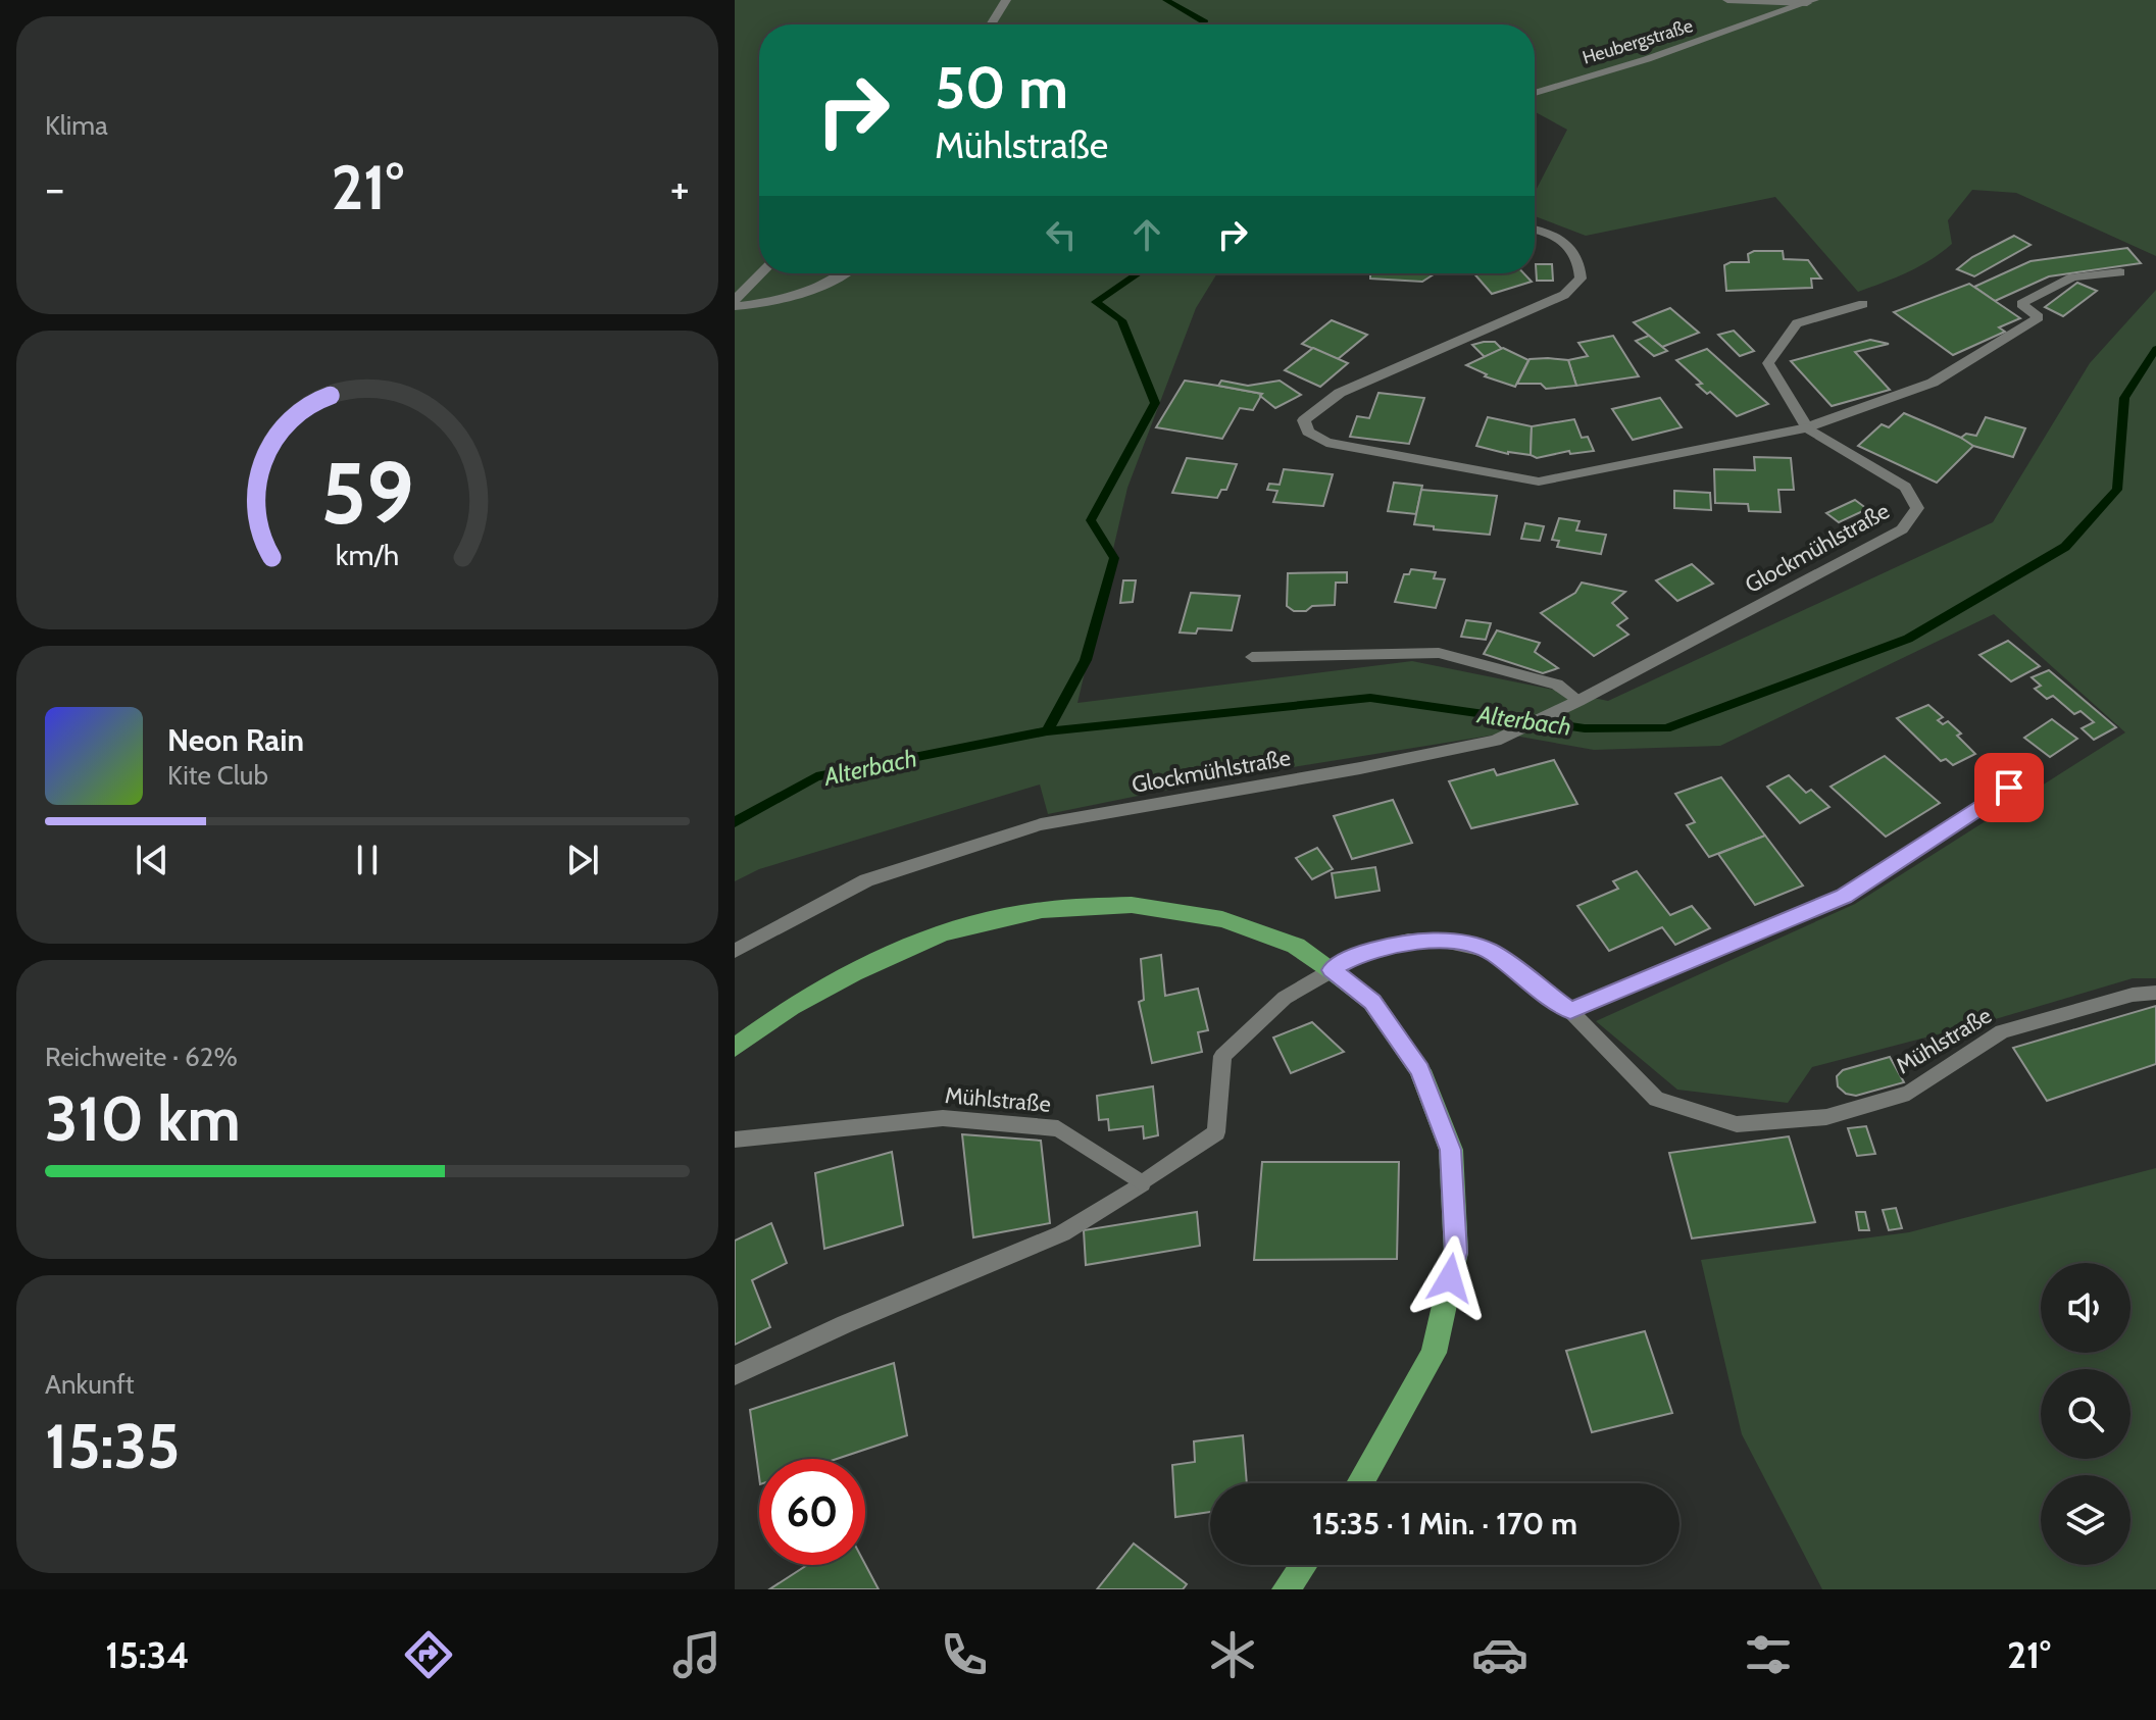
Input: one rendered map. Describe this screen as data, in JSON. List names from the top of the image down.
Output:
{
  "streets": {
    "street": ["Heubergstraße", "Glockmühlstraße", "Mühlstraße"]
  },
  "water": ["Alterbach"],
  "page": {
    "tile": [
      "Klima",
      ["Reichweite · 62%", "310 km"],
      ["Ankunft", "15:35"]
    ],
    "turn": ["50 m", "Mühlstraße"],
    "heat": ["−", "21°", "+"],
    "song": ["Neon Rain", "Kite Club"],
    "limit": "60",
    "trip": "15:35 · 1 Min. · 170 m",
    "tabs": ["15:34", "21°"],
    "gauge": ["59", "km/h"]
  }
}
